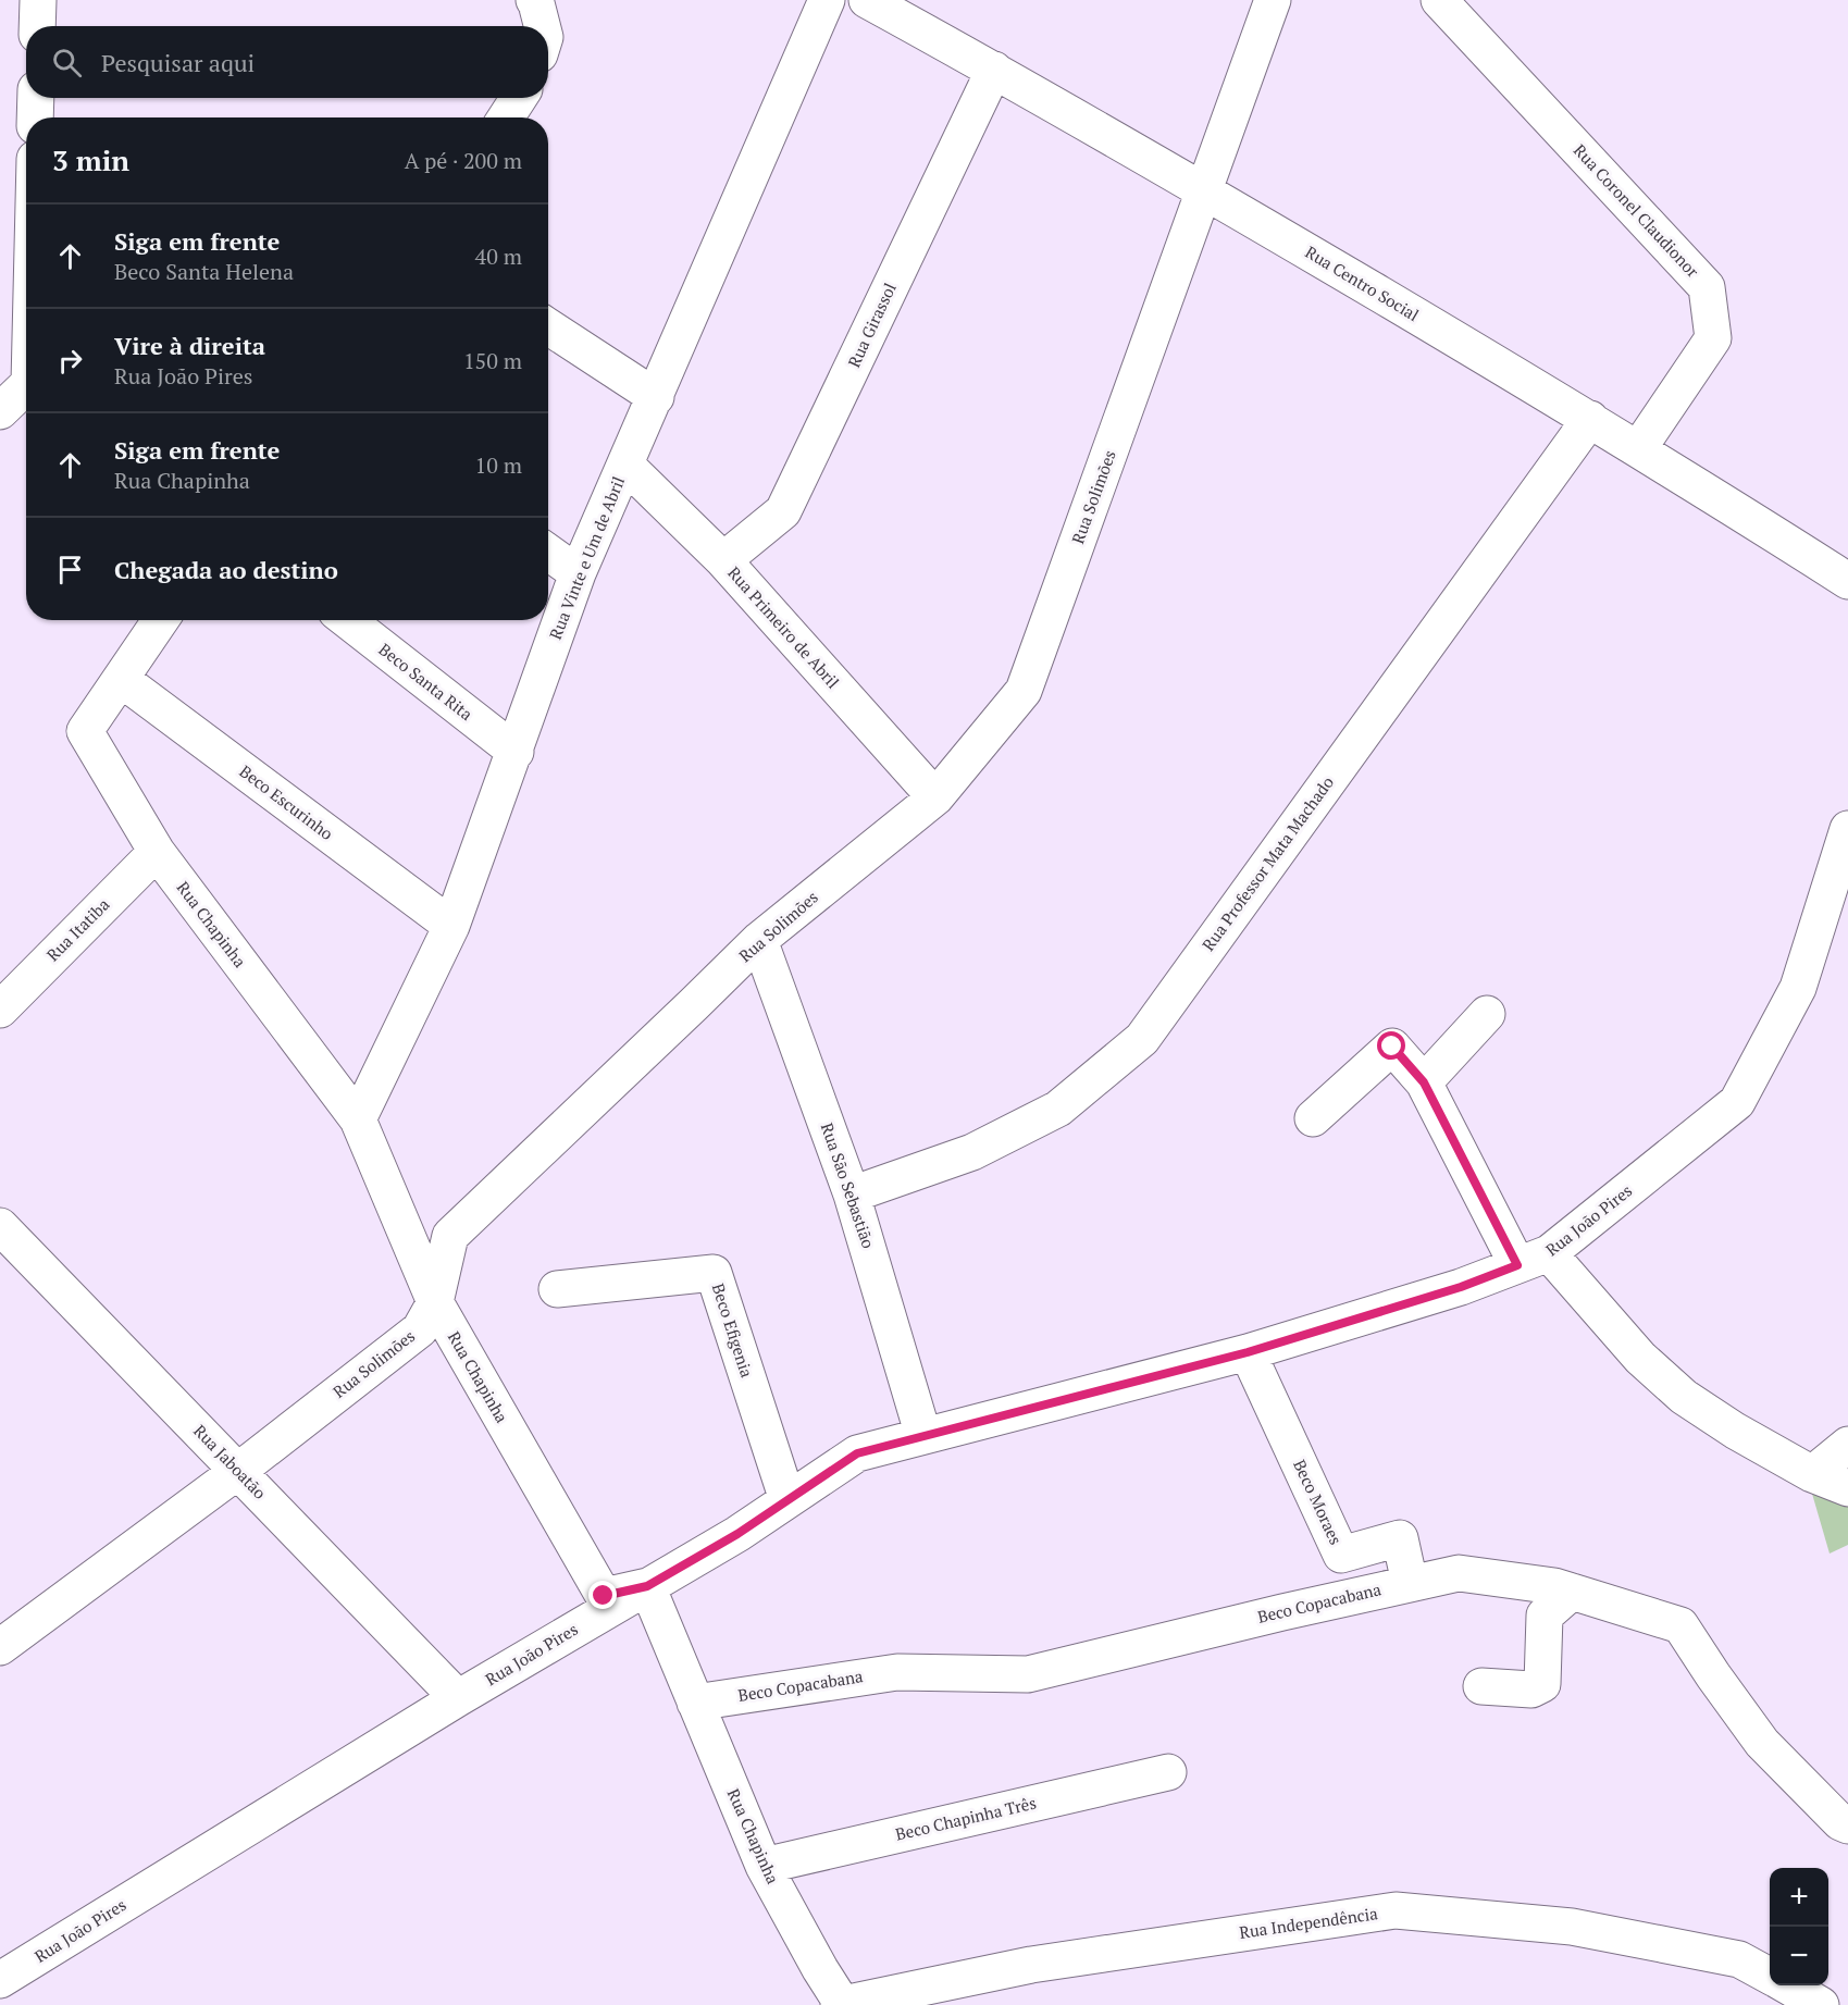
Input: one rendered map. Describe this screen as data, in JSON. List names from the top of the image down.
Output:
{
  "streets": {
    "street": [
      "Rua Coronel Claudionor",
      "Rua Centro Social",
      "Rua Girassol",
      "Rua Solimões",
      "Rua Vinte e Um de Abril",
      "Rua Primeiro de Abril",
      "Beco Santa Rita",
      "Beco Escurinho",
      "Rua Professor Mata Machado",
      "Rua Chapinha",
      "Rua Itatiba",
      "Rua São Sebastião",
      "Rua João Pires",
      "Beco Efigenia",
      "Rua Jaboatão",
      "Beco Moraes",
      "Beco Copacabana",
      "Beco Chapinha Três",
      "Rua Independência"
    ]
  },
  "crossings": [
    ["Rua Coronel Claudionor", "Rua Centro Social"],
    ["Rua Centro Social", "Rua Girassol"],
    ["Rua Centro Social", "Rua Solimões"],
    ["Rua Centro Social", "Rua Professor Mata Machado"],
    ["Rua Girassol", "Rua Primeiro de Abril"],
    ["Rua Solimões", "Rua Primeiro de Abril"],
    ["Rua Solimões", "Rua Chapinha"],
    ["Rua Solimões", "Rua São Sebastião"],
    ["Rua Solimões", "Rua Jaboatão"],
    ["Rua Vinte e Um de Abril", "Rua Primeiro de Abril"],
    ["Rua Vinte e Um de Abril", "Beco Santa Rita"],
    ["Rua Vinte e Um de Abril", "Beco Escurinho"],
    ["Rua Vinte e Um de Abril", "Rua Chapinha"],
    ["Beco Escurinho", "Rua Chapinha"],
    ["Rua Professor Mata Machado", "Rua São Sebastião"],
    ["Rua Chapinha", "Rua Itatiba"],
    ["Rua Chapinha", "Rua João Pires"],
    ["Rua Chapinha", "Beco Copacabana"],
    ["Rua Chapinha", "Beco Chapinha Três"],
    ["Rua Chapinha", "Rua Independência"],
    ["Rua São Sebastião", "Rua João Pires"],
    ["Rua João Pires", "Beco Efigenia"],
    ["Rua João Pires", "Rua Jaboatão"],
    ["Rua João Pires", "Beco Moraes"],
    ["Beco Moraes", "Beco Copacabana"]
  ],
  "page": {
    "search": "Pesquisar aqui",
    "heading": ["3 min", "A pé · 200 m"],
    "list": [
      ["Siga em frente", "Beco Santa Helena", "40 m"],
      ["Vire à direita", "Rua João Pires", "150 m"],
      ["Siga em frente", "Rua Chapinha", "10 m"],
      "Chegada ao destino"
    ],
    "map_buttons": ["+", "−"]
  }
}
